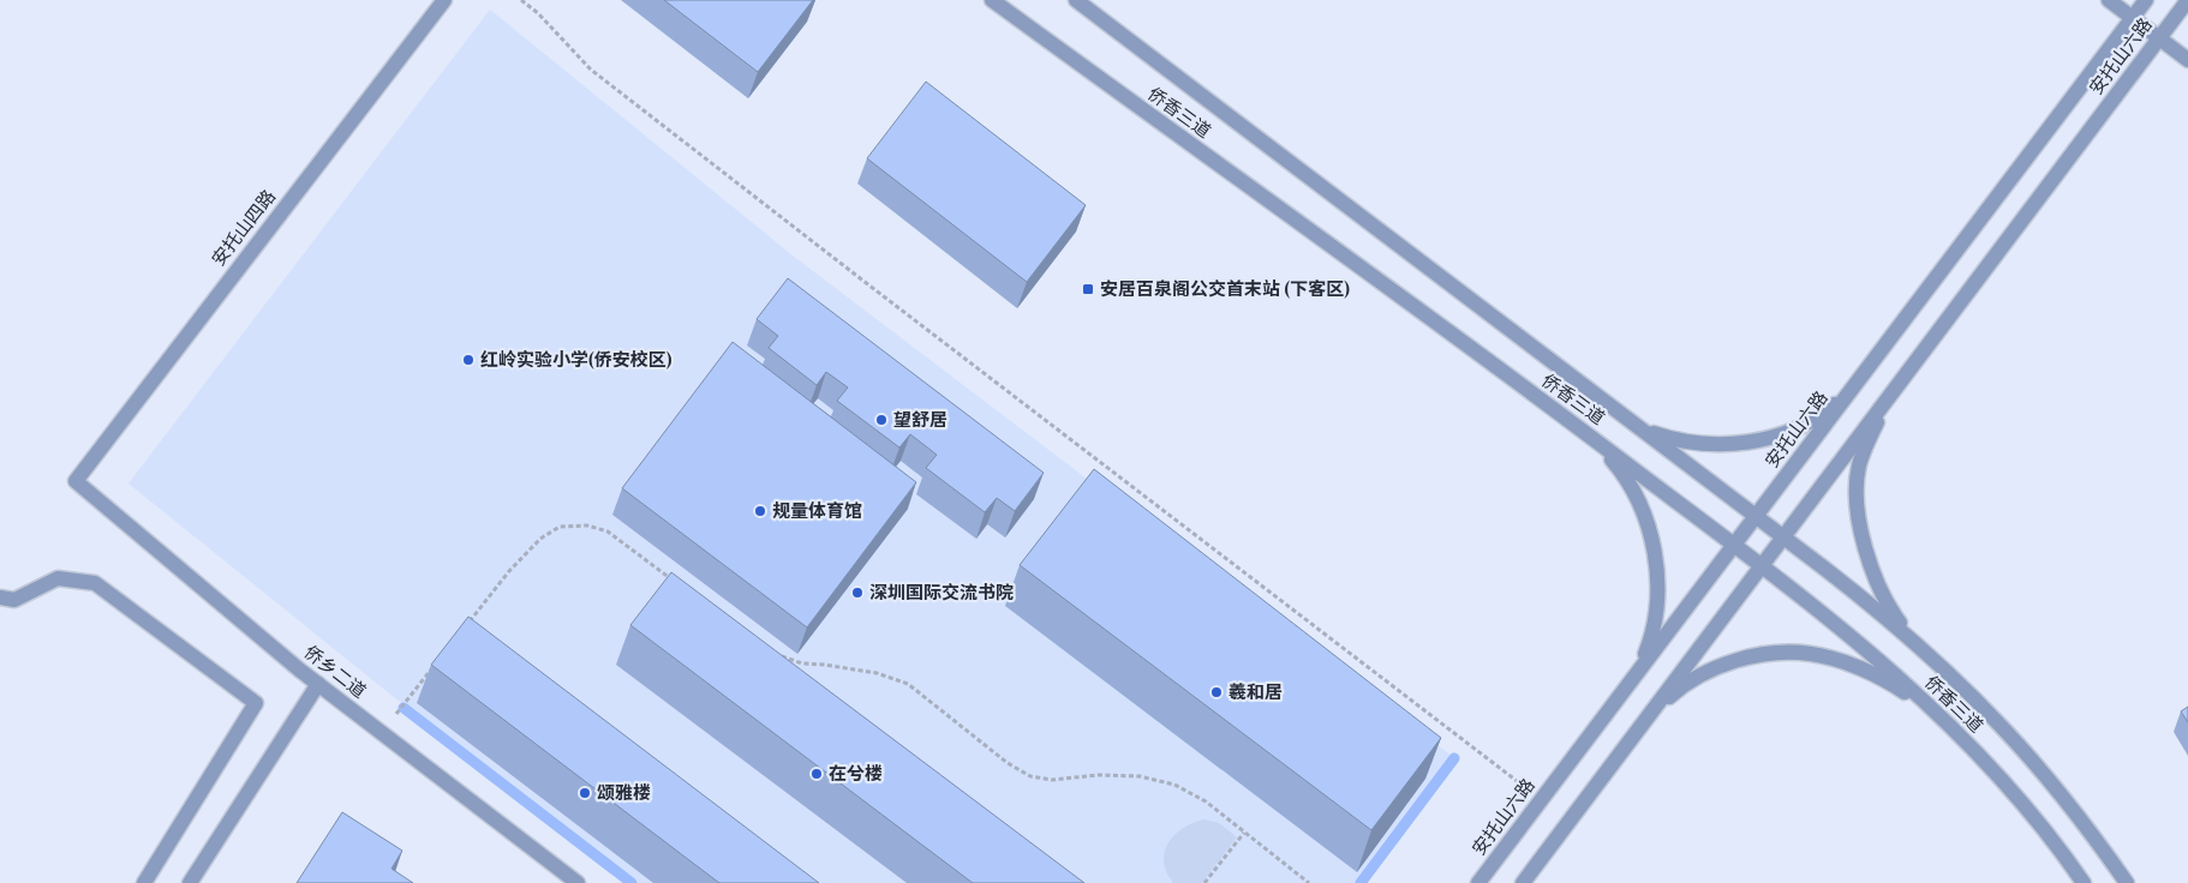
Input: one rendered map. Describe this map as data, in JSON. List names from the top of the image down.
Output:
{
  "streets": {
    "street": [
      "安托山六路",
      "侨香三道",
      "安托山四路",
      "侨乡二道"
    ]
  },
  "crossings": [
    ["安托山六路", "侨香三道"],
    ["安托山四路", "侨乡二道"]
  ],
  "places": {
    "transit": ["安居百泉阁公交首末站 (下客区)"],
    "other": [
      "红岭实验小学(侨安校区)",
      "望舒居",
      "规量体育馆",
      "深圳国际交流书院",
      "羲和居",
      "在兮楼",
      "颂雅楼"
    ]
  }
}
